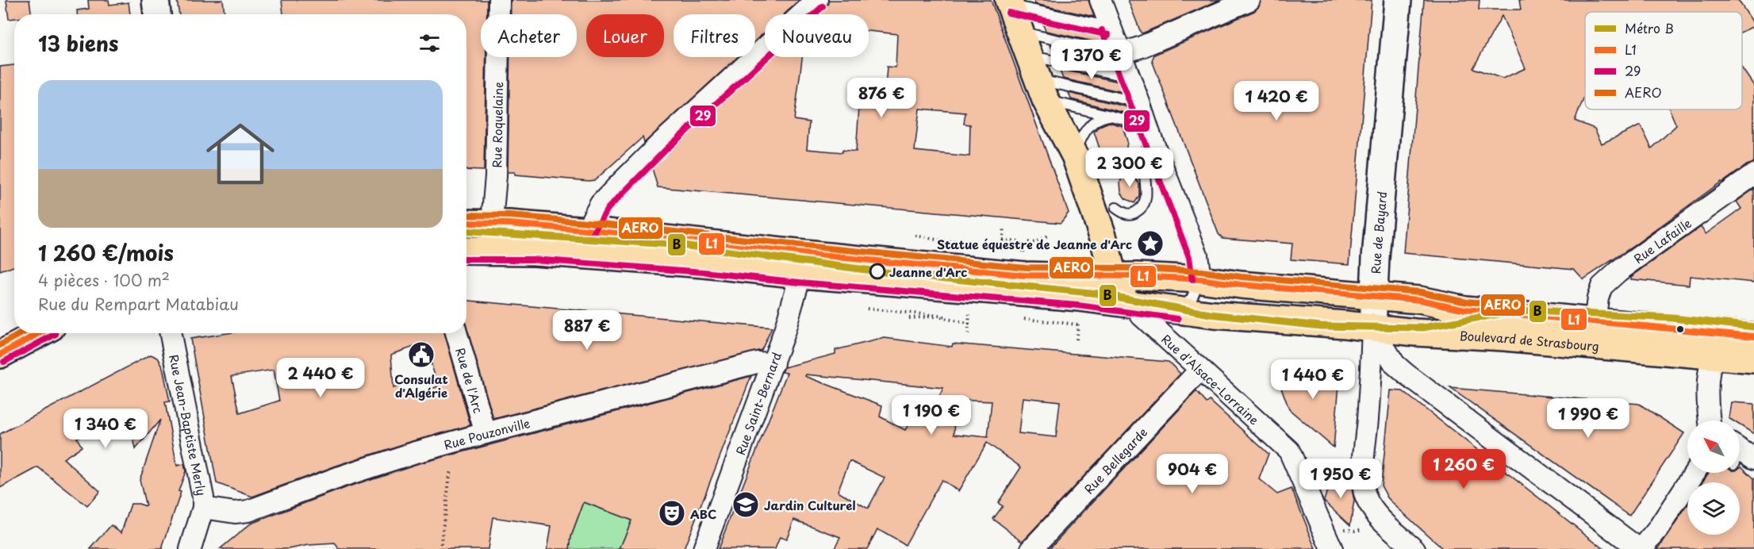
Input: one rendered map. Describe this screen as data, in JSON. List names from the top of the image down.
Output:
{
  "streets": {
    "main road": ["Boulevard de Strasbourg"],
    "street": [
      "Rue Roquelaine",
      "Rue de Bayard",
      "Rue Lafaille",
      "Rue d'Alsace-Lorraine",
      "Rue de l'Arc",
      "Rue Saint-Bernard",
      "Rue Jean-Baptiste Merly",
      "Rue Pouzonville",
      "Rue Bellegarde"
    ]
  },
  "crossings": [
    ["Rue Roquelaine", "Boulevard de Strasbourg"],
    ["Rue de Bayard", "Boulevard de Strasbourg"],
    ["Rue Lafaille", "Boulevard de Strasbourg"],
    ["Boulevard de Strasbourg", "Rue d'Alsace-Lorraine"],
    ["Boulevard de Strasbourg", "Rue Saint-Bernard"],
    ["Rue d'Alsace-Lorraine", "Rue Bellegarde"],
    ["Rue de l'Arc", "Rue Pouzonville"],
    ["Rue Saint-Bernard", "Rue Pouzonville"],
    ["Rue Jean-Baptiste Merly", "Rue Pouzonville"]
  ],
  "places": {
    "place": ["Statue équestre de Jeanne d'Arc"],
    "other": ["Jeanne d'Arc"],
    "public building": ["Consulat d'Algérie"],
    "school or university": ["Jardin Culturel"],
    "theatre": ["ABC"]
  },
  "lines": [
    "transit line 29",
    "transit line AERO",
    "transit line L1",
    "metro line B"
  ],
  "legend": [
    "Métro B",
    "L1",
    "29",
    "AERO"
  ],
  "north": "top left",
  "page": {
    "chip": [
      "Acheter",
      "Louer",
      "Filtres",
      "Nouveau"
    ],
    "heading": "13 biens",
    "price": [
      "1 370 €",
      "876 €",
      "1 420 €",
      "2 300 €",
      "887 €",
      "2 440 €",
      "1 440 €",
      "1 190 €",
      "1 990 €",
      "1 340 €",
      "1 260 €",
      "904 €",
      "1 950 €"
    ],
    "list": [
      {
        "name": "1 260 €/mois",
        "note": "4 pièces · 100 m² · Rue du Rempart Matabiau"
      }
    ]
  }
}
